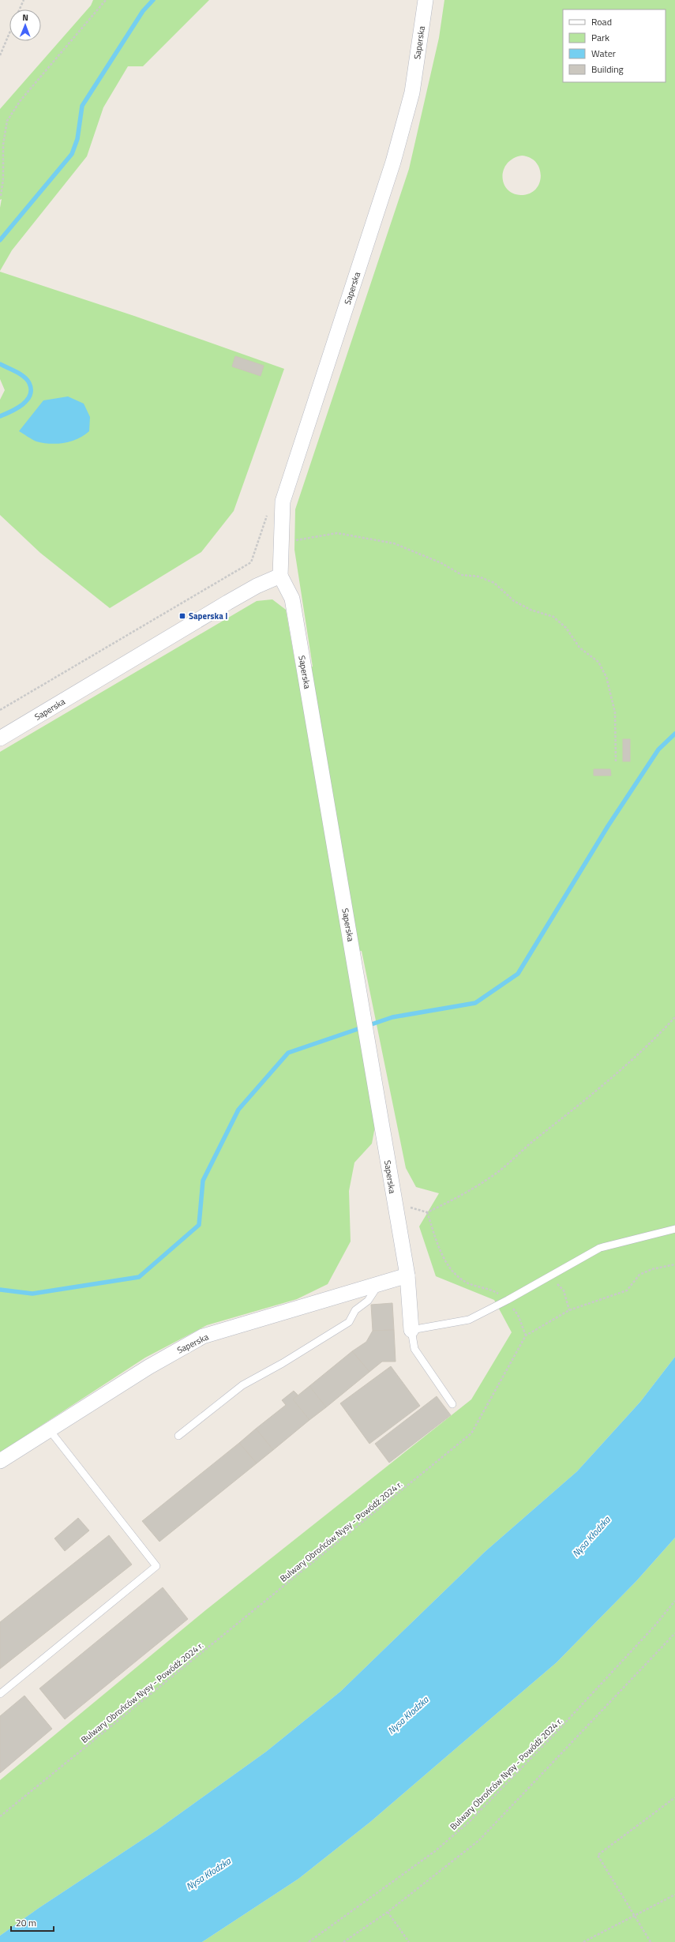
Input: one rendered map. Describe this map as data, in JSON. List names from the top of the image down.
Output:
{
  "streets": {
    "street": ["Saperska"],
    "path": ["Bulwary Obrońców Nysy - Powódź 2024 r."]
  },
  "water": ["Nysa Kłodzka"],
  "places": {
    "transit": ["Saperska I"]
  },
  "legend": [
    "Road",
    "Park",
    "Water",
    "Building"
  ],
  "scale_bar": "20 m",
  "north": "top"
}
